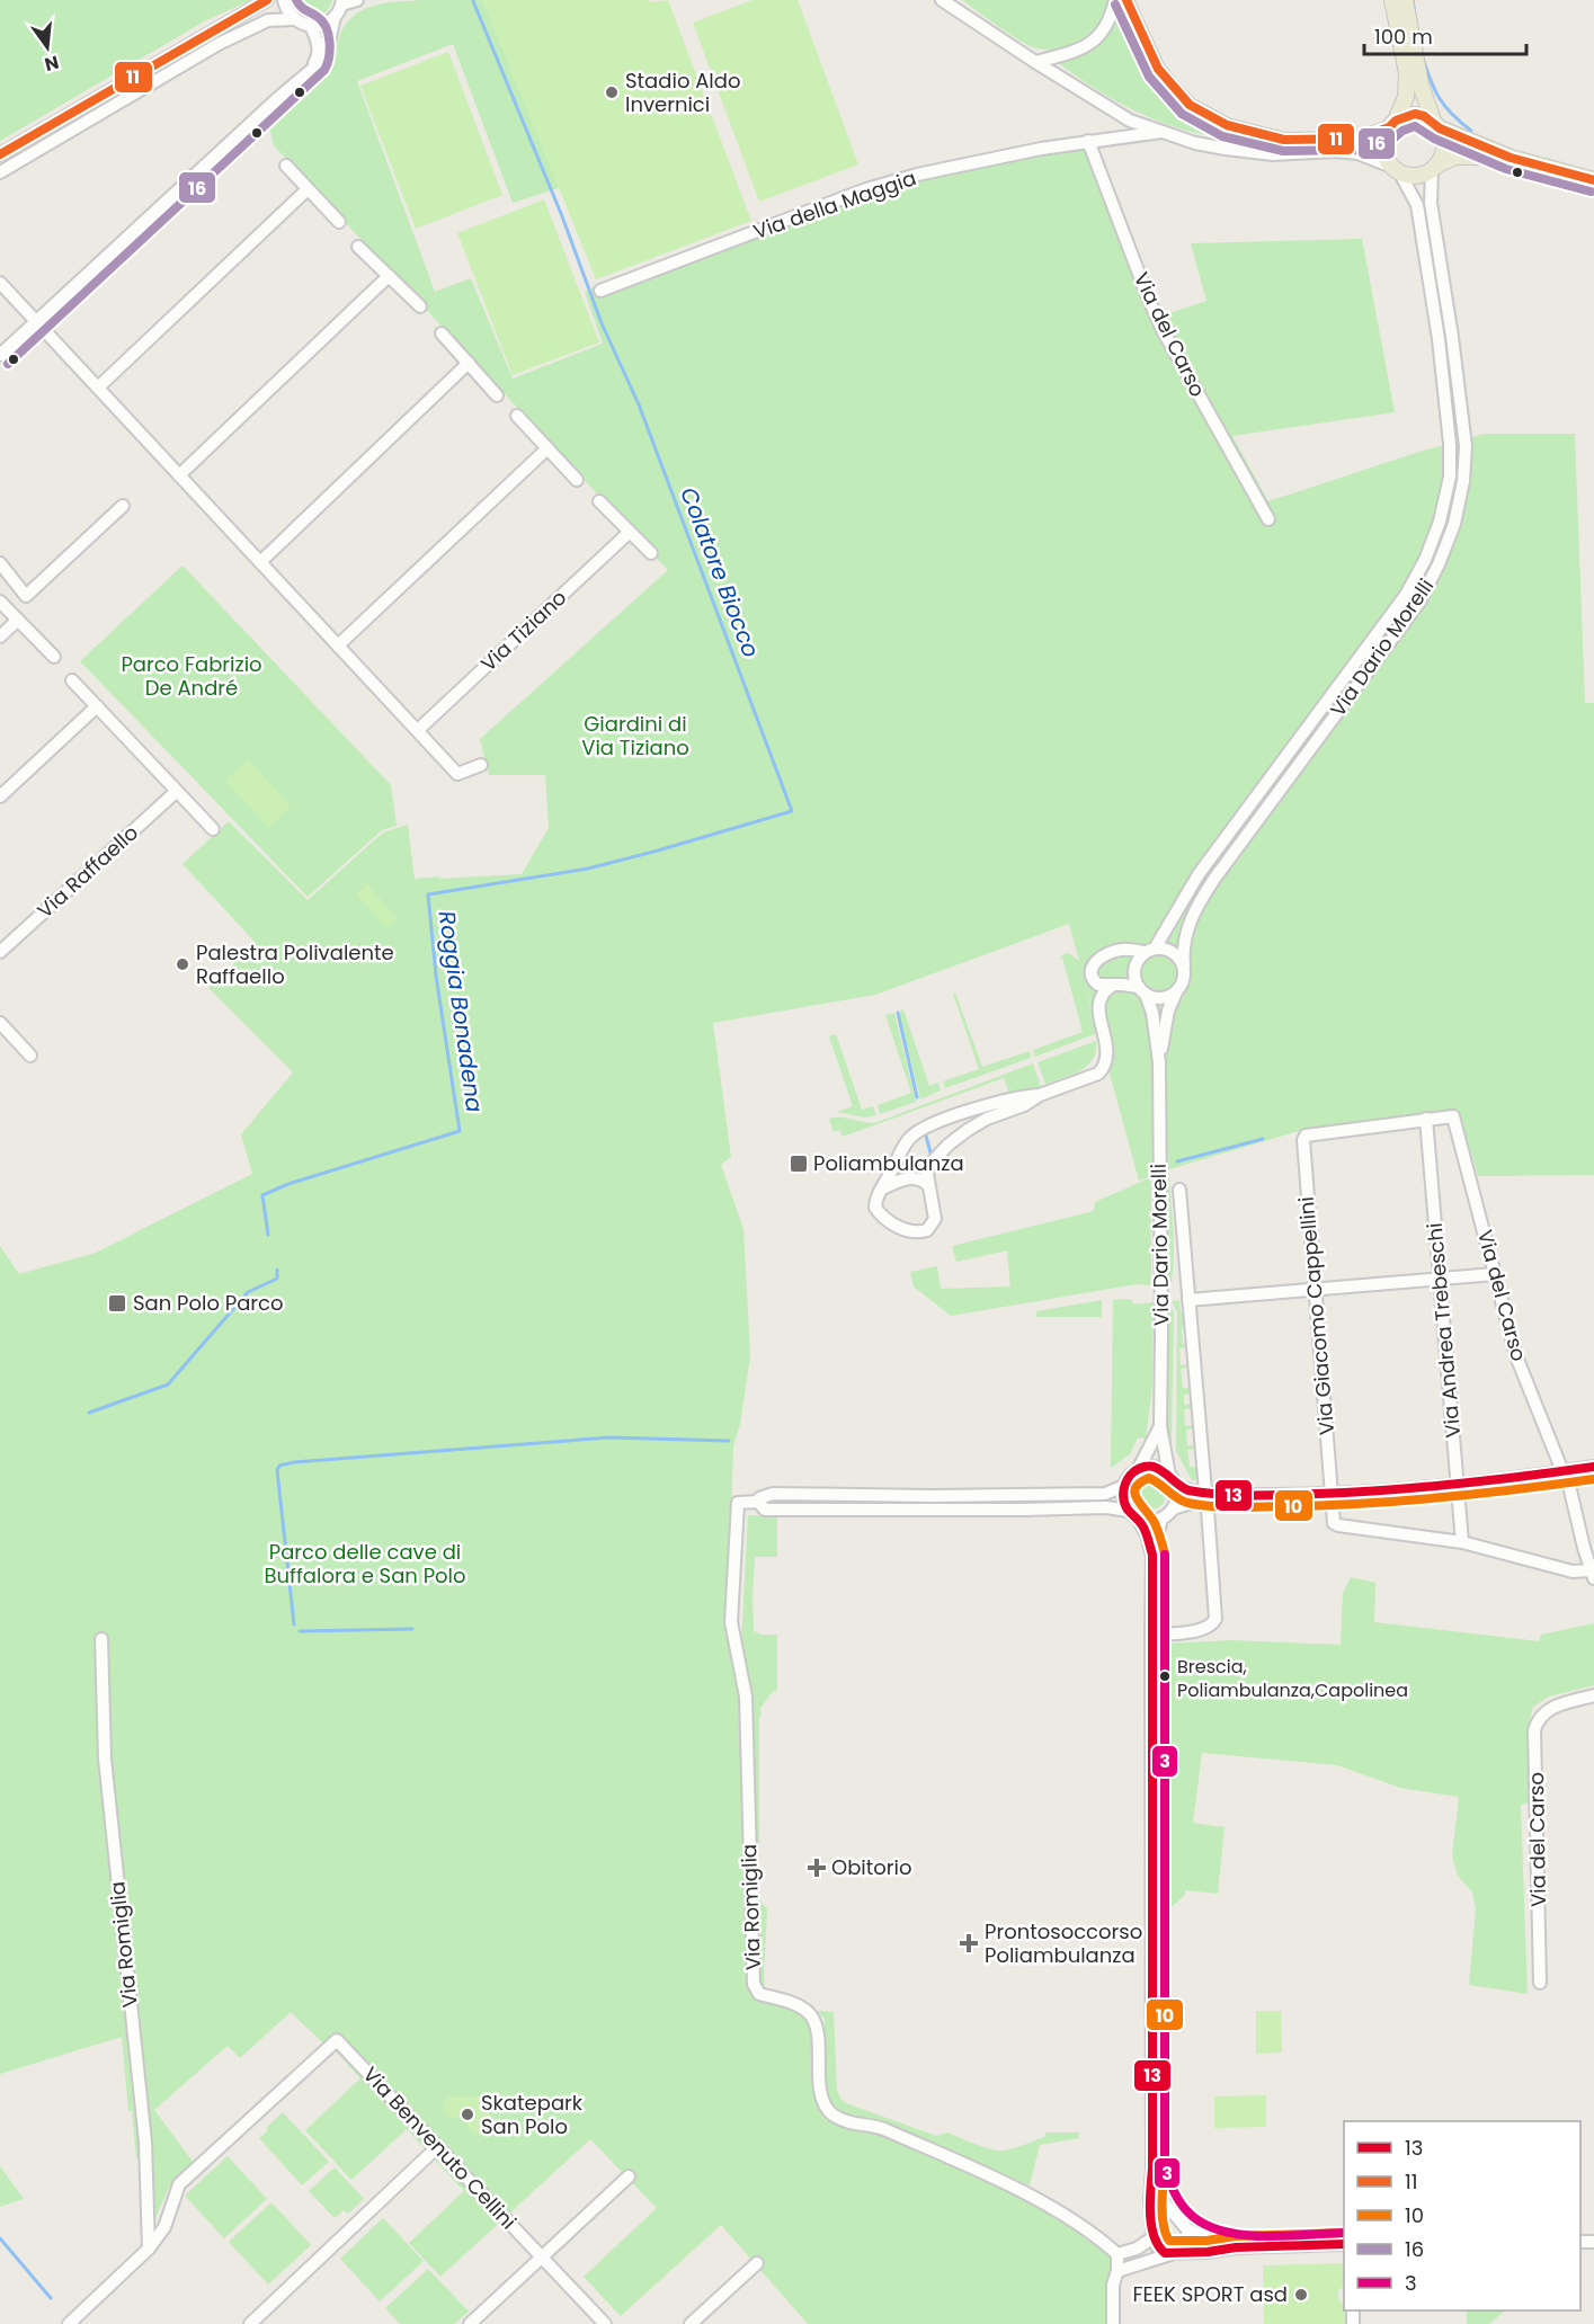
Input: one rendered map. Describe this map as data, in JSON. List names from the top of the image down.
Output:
{
  "streets": {
    "street": [
      "Via della Maggia",
      "Via del Carso",
      "Via Tiziano",
      "Via Dario Morelli",
      "Via Raffaello",
      "Via Giacomo Cappellini",
      "Via Andrea Trebeschi",
      "Via Romiglia",
      "Via Benvenuto Cellini"
    ]
  },
  "crossings": [
    ["Via della Maggia", "Via del Carso"],
    ["Via del Carso", "Via Giacomo Cappellini"],
    ["Via del Carso", "Via Andrea Trebeschi"],
    ["Via Giacomo Cappellini", "Via Andrea Trebeschi"],
    ["Via Romiglia", "Via Benvenuto Cellini"]
  ],
  "water": ["Colatore Biocco", "Roggia Bonadena"],
  "parks": ["Parco Fabrizio De André", "Giardini di Via Tiziano", "Parco delle cave di Buffalora e San Polo"],
  "places": {
    "other": [
      "Stadio Aldo Invernici",
      "Palestra Polivalente Raffaello",
      "Brescia, Poliambulanza,Capolinea",
      "Skatepark San Polo",
      "FEEK SPORT asd"
    ],
    "transit": ["Poliambulanza", "San Polo Parco"],
    "health": ["Obitorio", "Prontosoccorso Poliambulanza"]
  },
  "lines": [
    "transit line 11",
    "transit line 16",
    "transit line 13",
    "transit line 10",
    "transit line 3"
  ],
  "legend": [
    "13",
    "11",
    "10",
    "16",
    "3"
  ],
  "scale_bar": "100 m",
  "north": "bottom"
}
